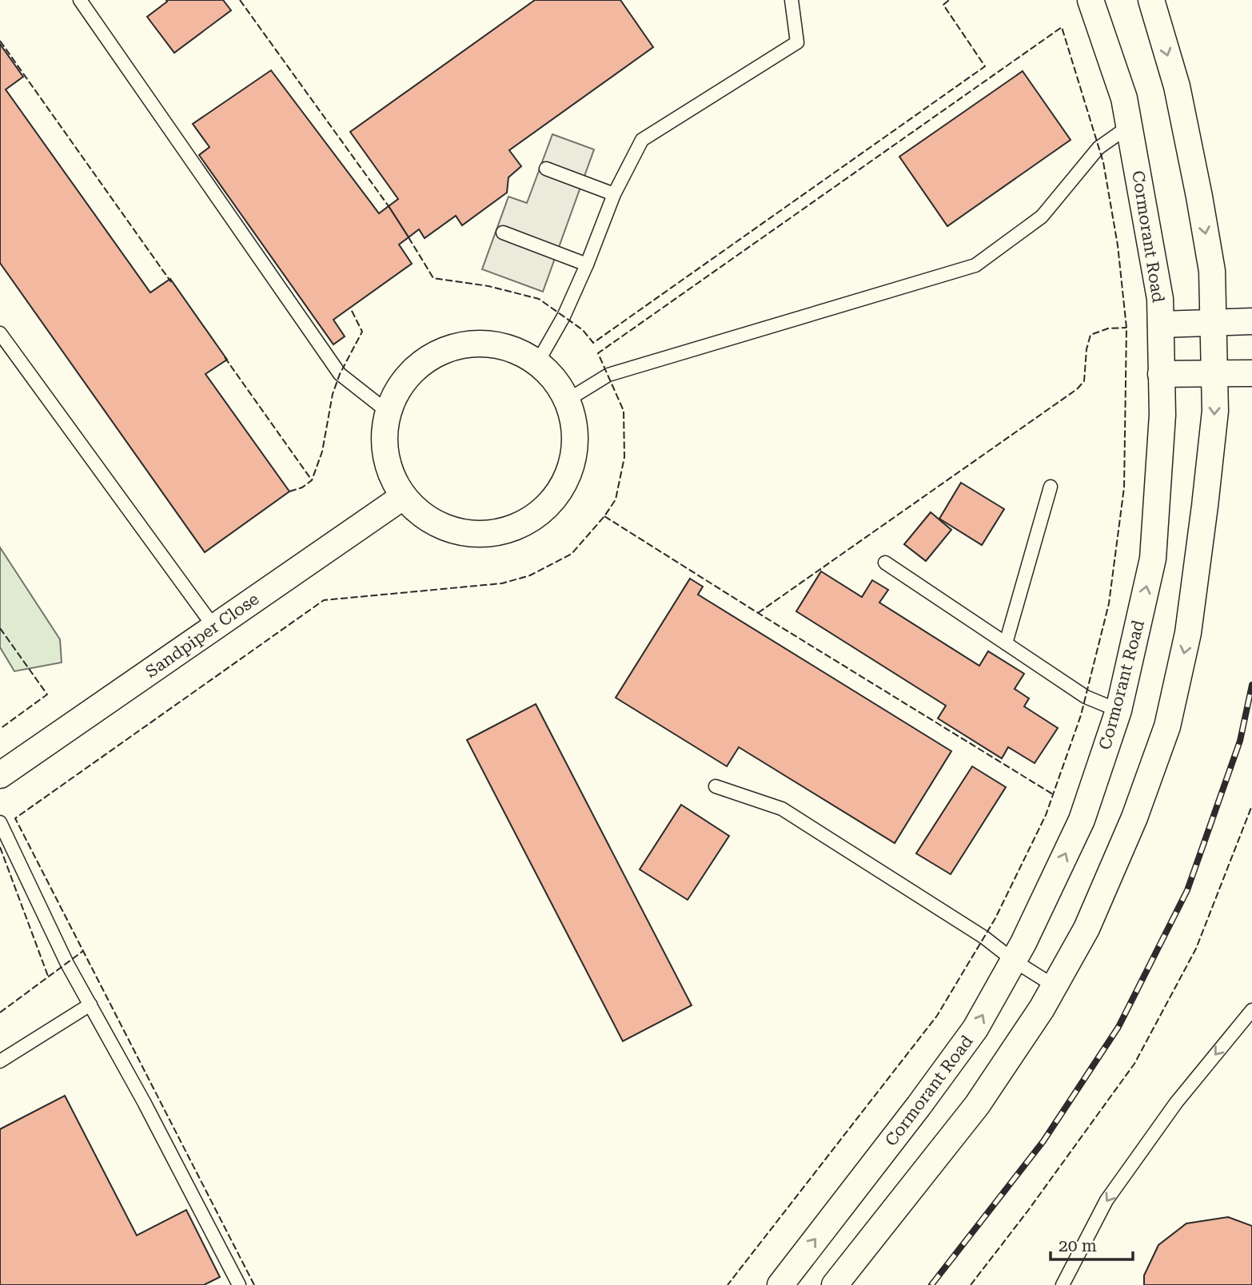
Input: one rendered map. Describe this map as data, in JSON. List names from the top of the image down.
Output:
{
  "streets": {
    "street": ["Cormorant Road", "Sandpiper Close"]
  },
  "scale_bar": "20 m"
}
